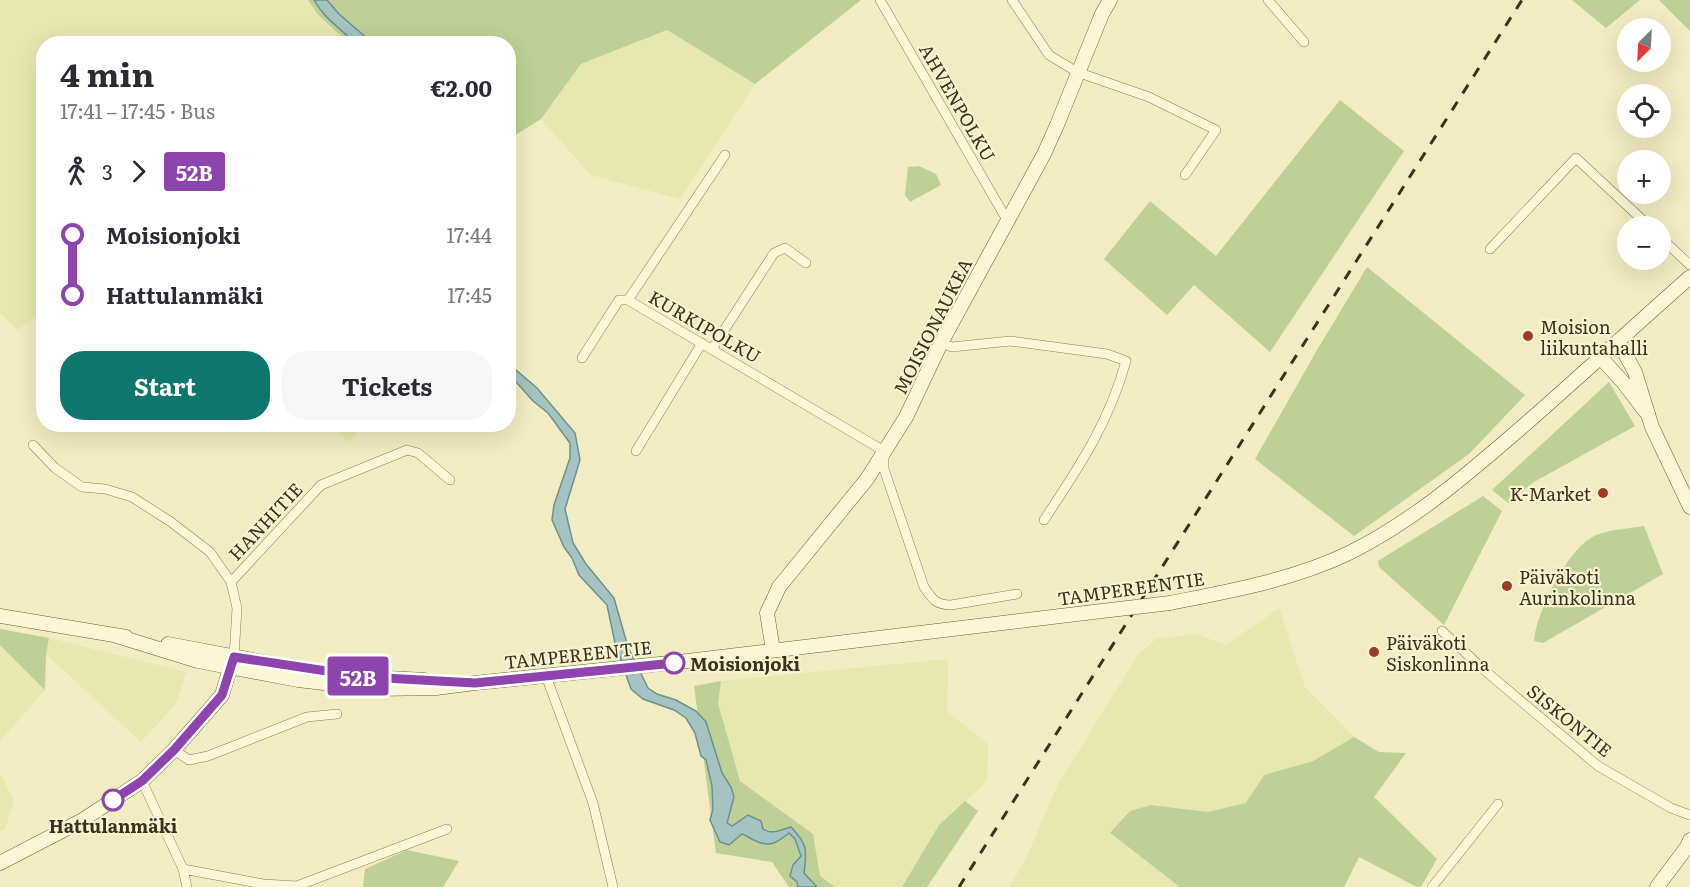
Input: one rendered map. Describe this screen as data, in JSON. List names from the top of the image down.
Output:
{
  "streets": {
    "main road": ["MOISIONAUKEA", "TAMPEREENTIE"],
    "street": [
      "AHVENPOLKU",
      "KURKIPOLKU",
      "HANHITIE",
      "SISKONTIE"
    ]
  },
  "crossings": [
    ["AHVENPOLKU", "MOISIONAUKEA"],
    ["KURKIPOLKU", "MOISIONAUKEA"],
    ["MOISIONAUKEA", "TAMPEREENTIE"]
  ],
  "places": [
    "Moision liikuntahalli",
    "K-Market",
    "Päiväkoti Aurinkolinna",
    "Päiväkoti Siskonlinna",
    "Moisionjoki",
    "Hattulanmäki"
  ],
  "lines": ["bus line 52B"],
  "north": "bottom left",
  "page": {
    "on_map": "52B",
    "map_buttons": ["+", "−"],
    "heading": ["4 min", "17:41 – 17:45 · Bus", "€2.00"],
    "legs": ["3", "52B"],
    "list": [
      {
        "name": "Moisionjoki",
        "value": "17:44"
      },
      {
        "name": "Hattulanmäki",
        "value": "17:45"
      }
    ],
    "buttons": ["Start", "Tickets"]
  }
}
